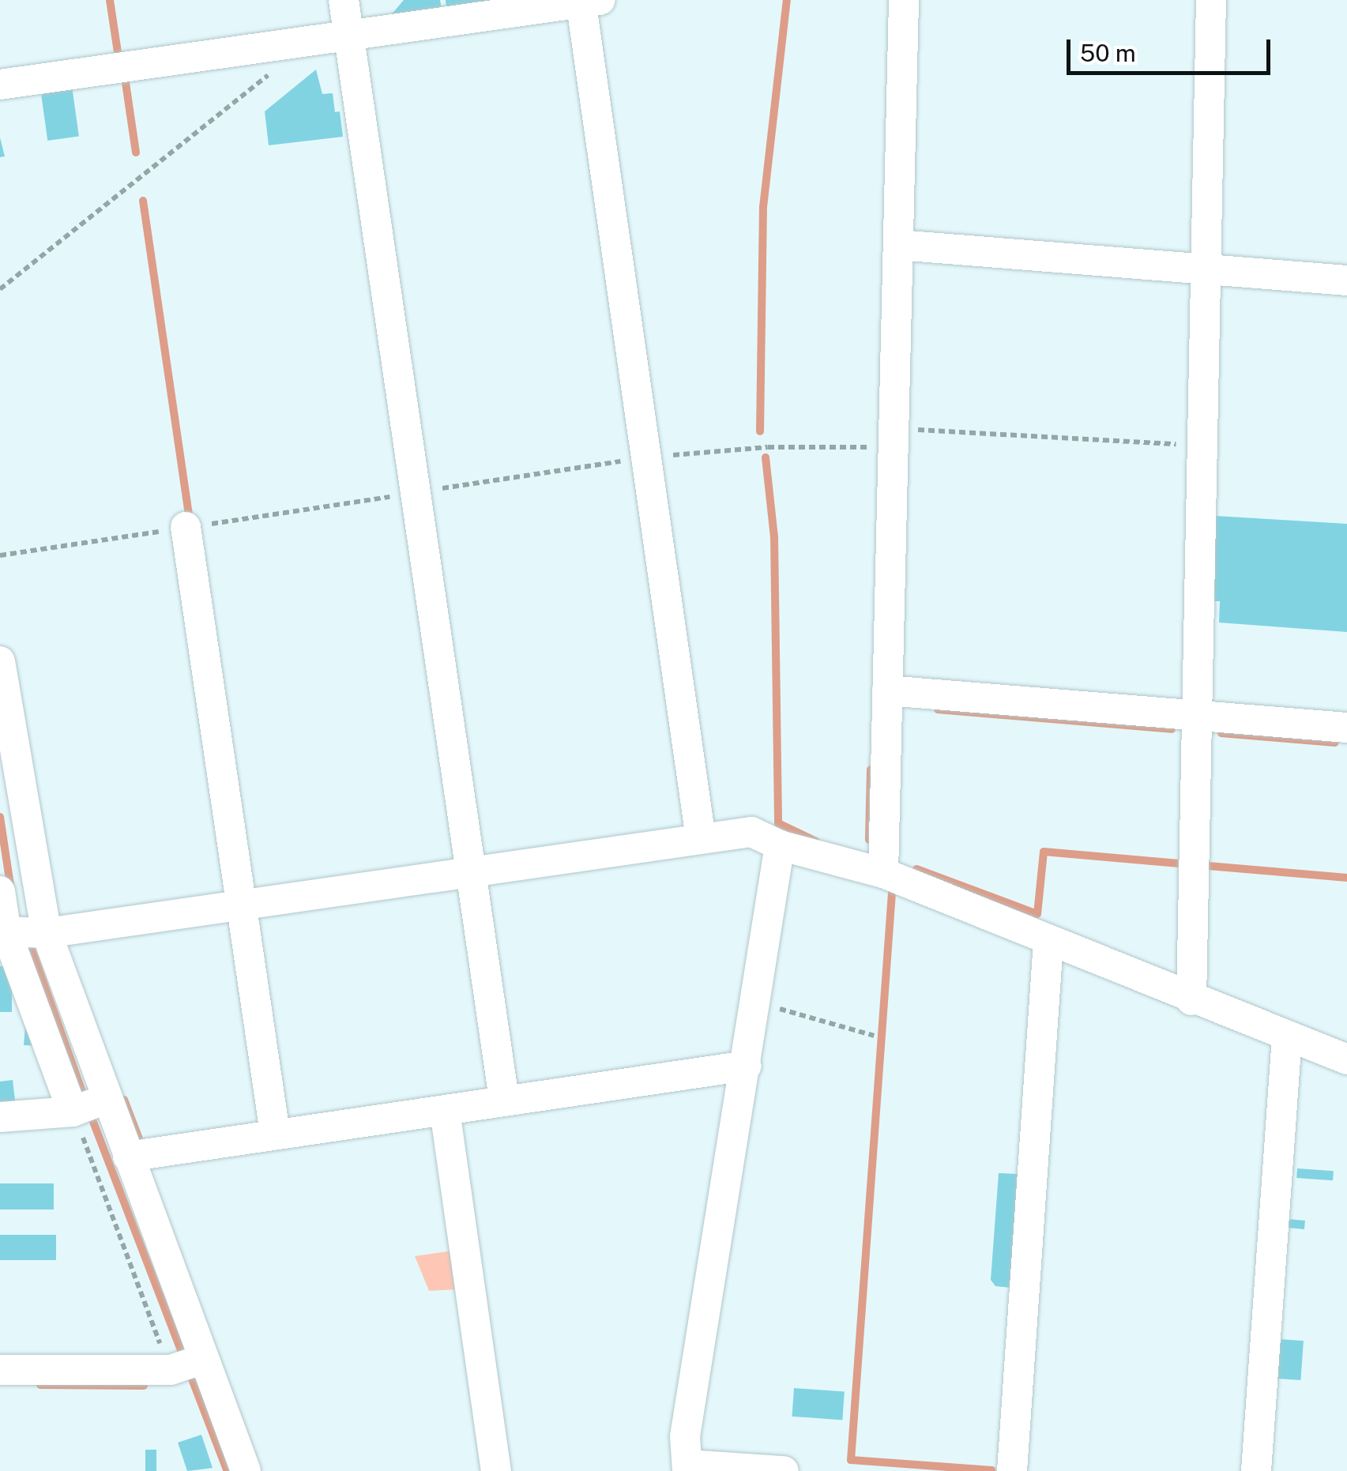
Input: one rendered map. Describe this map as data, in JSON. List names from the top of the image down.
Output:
{
  "scale_bar": "50 m"
}
